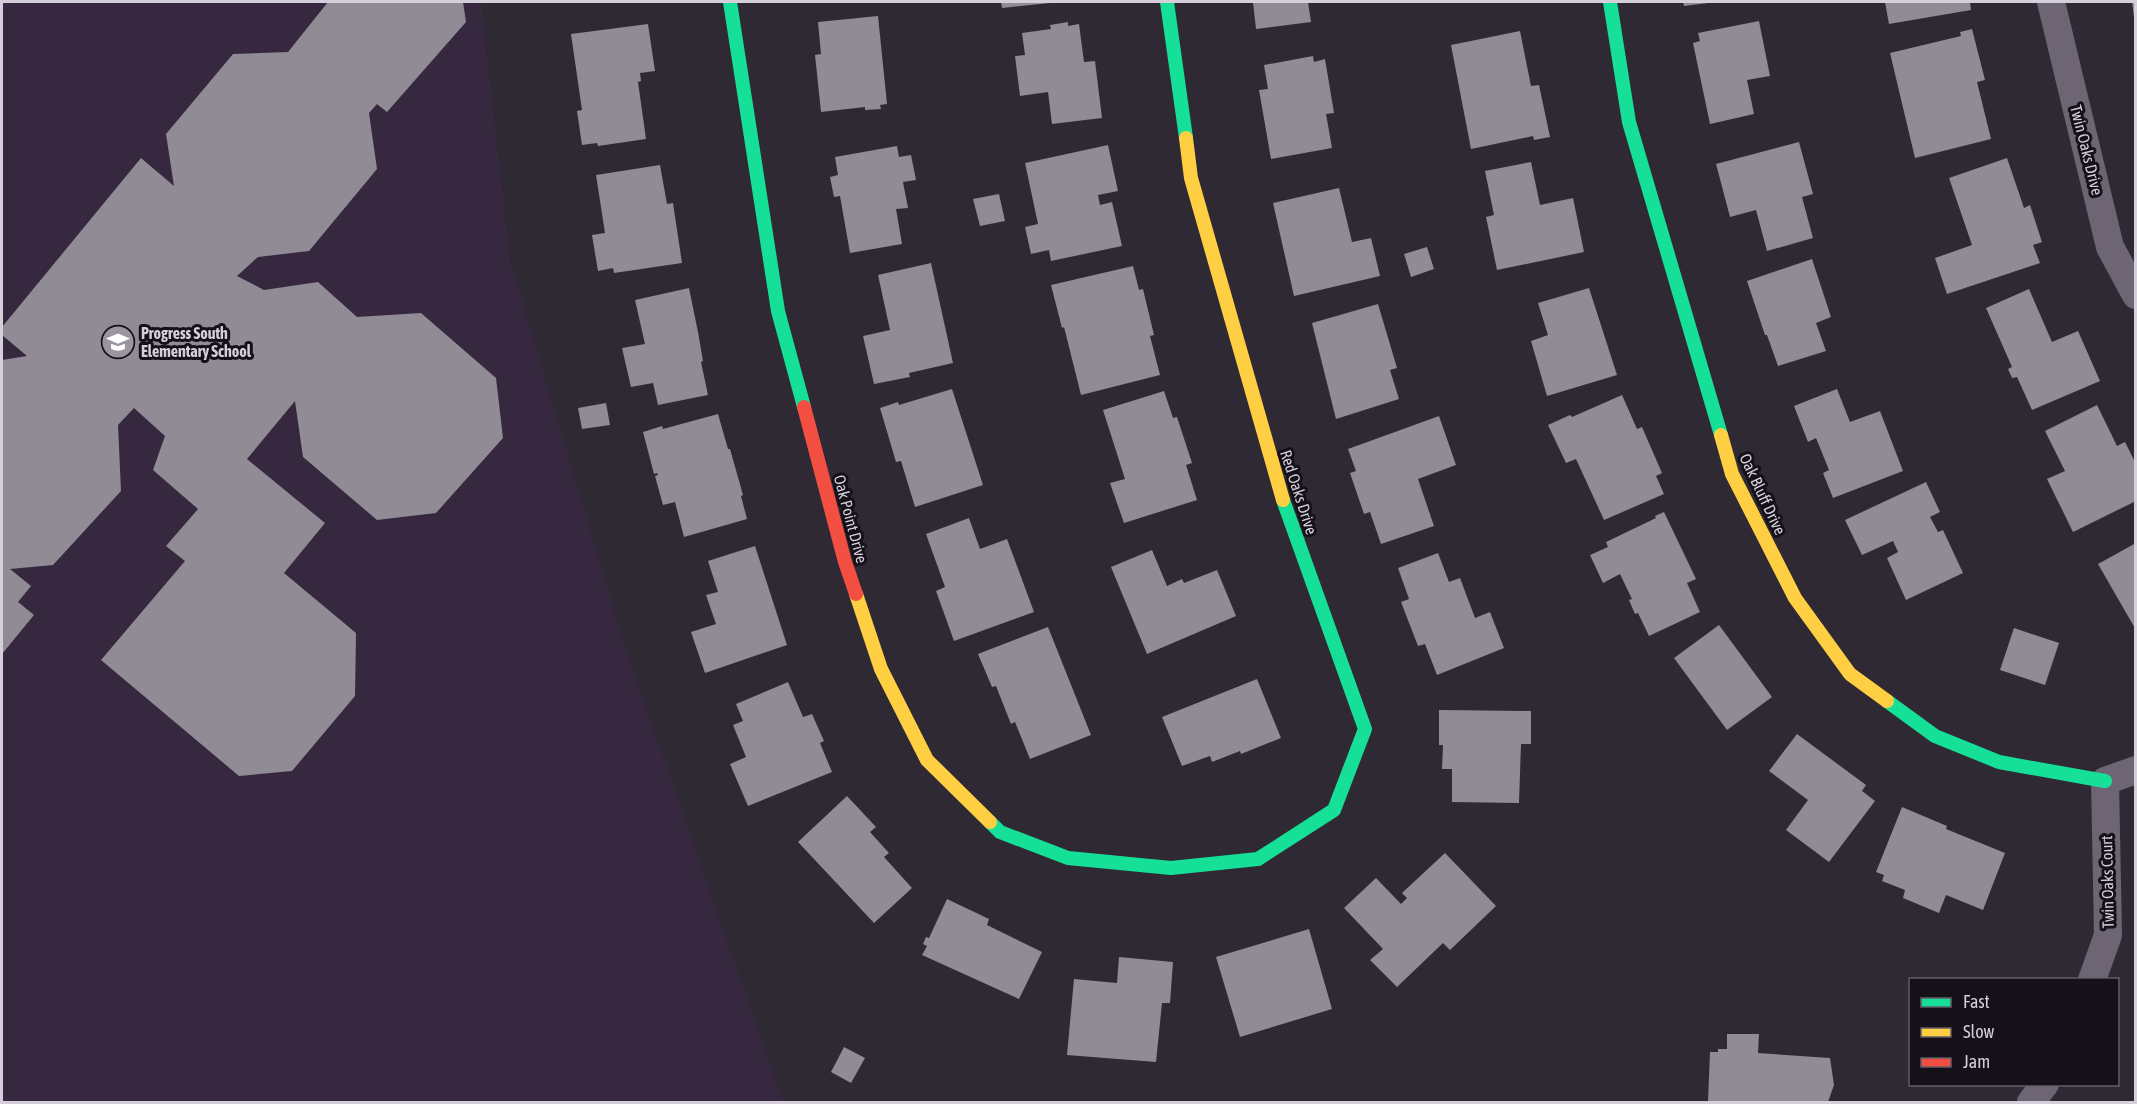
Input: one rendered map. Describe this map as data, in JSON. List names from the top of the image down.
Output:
{
  "streets": {
    "street": [
      "Twin Oaks Drive",
      "Red Oaks Drive",
      "Oak Bluff Drive",
      "Oak Point Drive",
      "Twin Oaks Court"
    ]
  },
  "crossings": [
    ["Red Oaks Drive", "Oak Point Drive"],
    ["Oak Bluff Drive", "Twin Oaks Court"]
  ],
  "places": {
    "school or university": ["Progress South Elementary School"]
  },
  "legend": ["Fast", "Slow", "Jam"]
}
